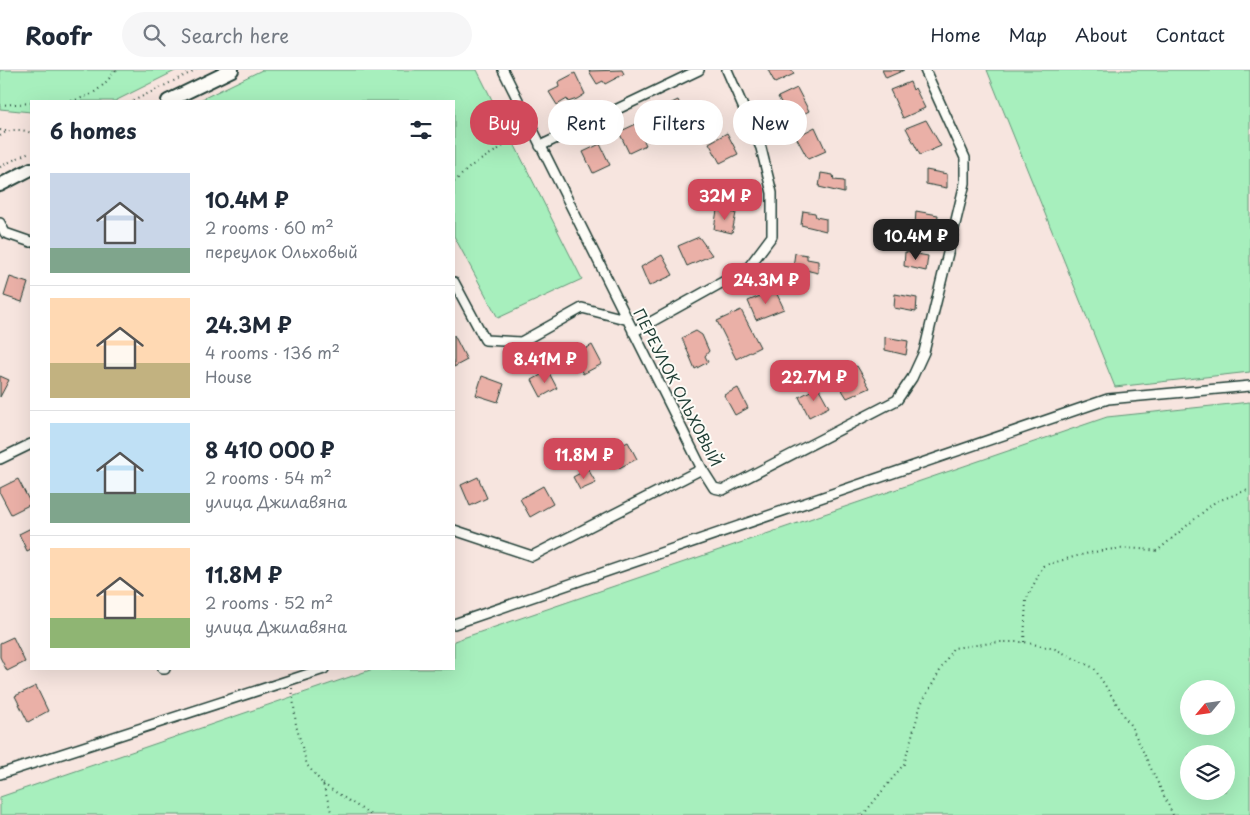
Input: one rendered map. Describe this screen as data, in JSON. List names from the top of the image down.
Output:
{
  "streets": {
    "street": ["ПЕРЕУЛОК ОЛЬХОВЫЙ"]
  },
  "north": "bottom left",
  "page": {
    "header": "Roofr",
    "search": "Search here",
    "nav": [
      "Home",
      "Map",
      "About",
      "Contact"
    ],
    "chip": [
      "Buy",
      "Rent",
      "Filters",
      "New"
    ],
    "heading": "6 homes",
    "list": [
      {
        "name": "10.4M ₽",
        "note": "2 rooms · 60 m² · переулок Ольховый"
      },
      {
        "name": "24.3M ₽",
        "note": "4 rooms · 136 m² · House"
      },
      {
        "name": "8 410 000 ₽",
        "note": "2 rooms · 54 m² · улица Джилавяна"
      },
      {
        "name": "11.8M ₽",
        "note": "2 rooms · 52 m² · улица Джилавяна"
      }
    ],
    "price": [
      "32M ₽",
      "10.4M ₽",
      "24.3M ₽",
      "8.41M ₽",
      "22.7M ₽",
      "11.8M ₽"
    ]
  }
}
